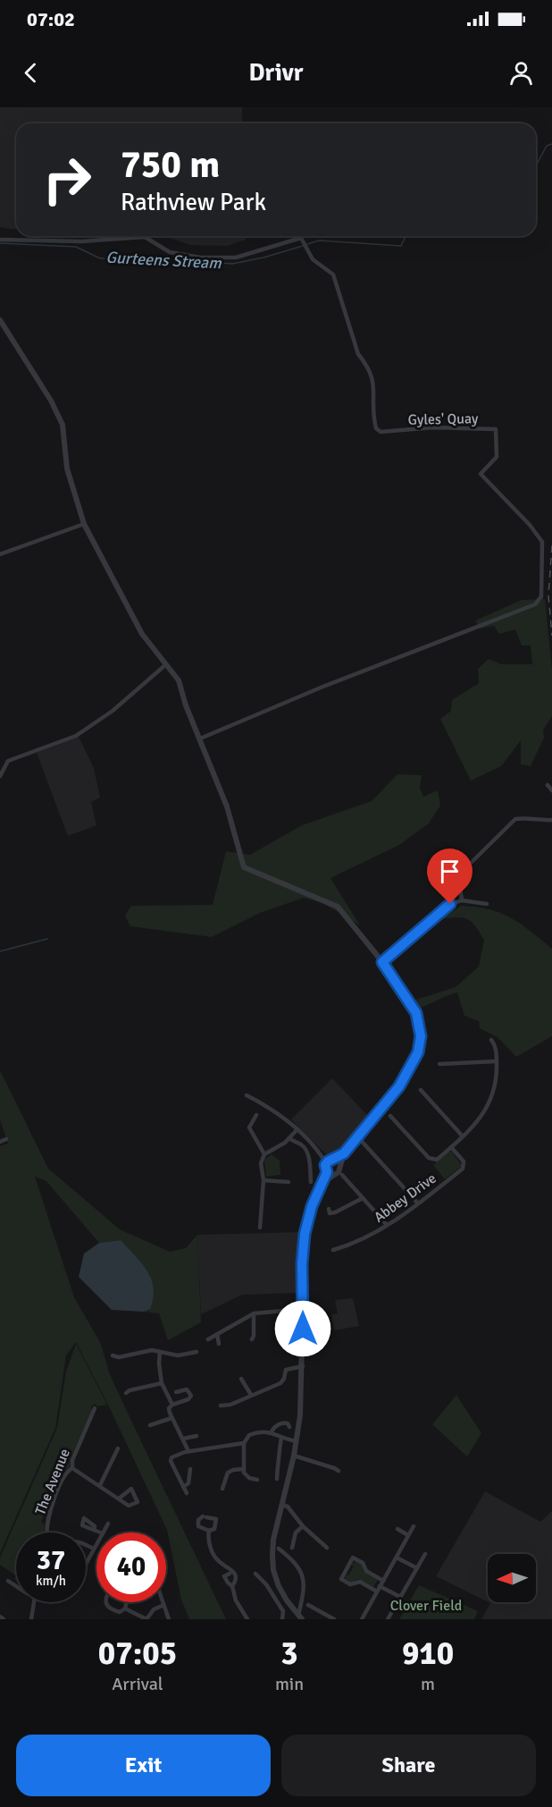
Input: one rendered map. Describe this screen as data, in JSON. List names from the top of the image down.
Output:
{
  "streets": {
    "street": ["Gyles' Quay", "Abbey Drive", "The Avenue"]
  },
  "water": ["Gurteens Stream"],
  "parks": ["Clover Field"],
  "north": "left",
  "page": {
    "status": "07:02",
    "header": "Drivr",
    "turn": ["750 m", "Rathview Park"],
    "speed": "37 km/h",
    "limit": "40",
    "eta": [
      "07:05",
      "Arrival",
      "3",
      "min",
      "910",
      "m"
    ],
    "buttons": ["Exit", "Share"]
  }
}
